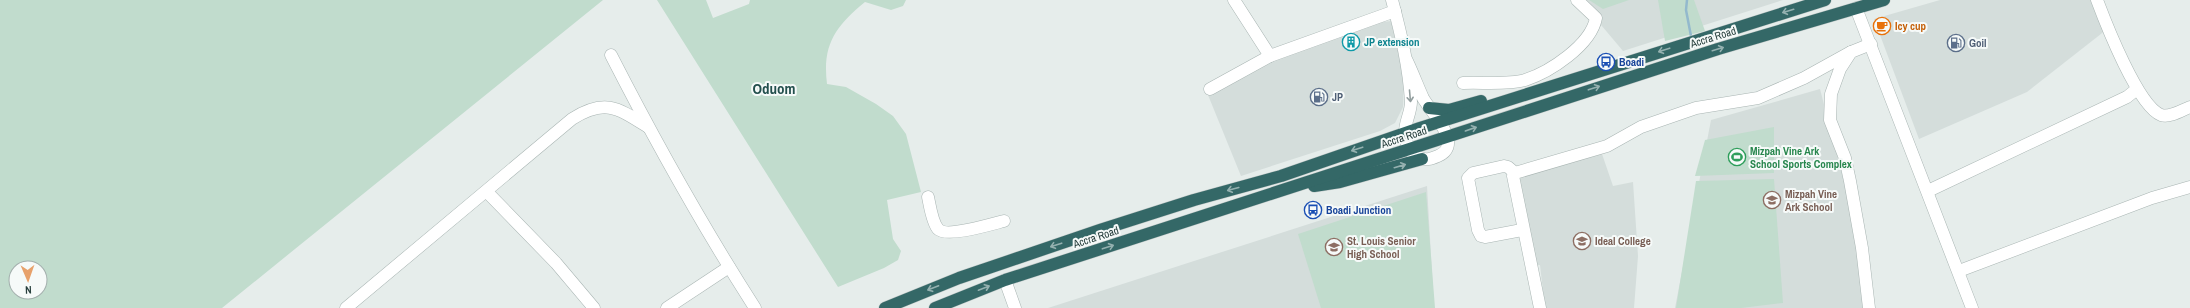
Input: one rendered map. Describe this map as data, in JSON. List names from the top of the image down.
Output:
{
  "streets": {
    "highway": ["Accra Road"]
  },
  "districts": ["Oduom"],
  "places": {
    "cafe": ["Icy cup"],
    "building": ["JP extension"],
    "fuel station": ["Goil", "JP"],
    "bus stop": ["Boadi", "Boadi Junction"],
    "sports": ["Mizpah Vine Ark School Sports Complex"],
    "school or university": ["Mizpah Vine Ark School", "Ideal College", "St. Louis Senior High School"]
  },
  "north": "bottom"
}
